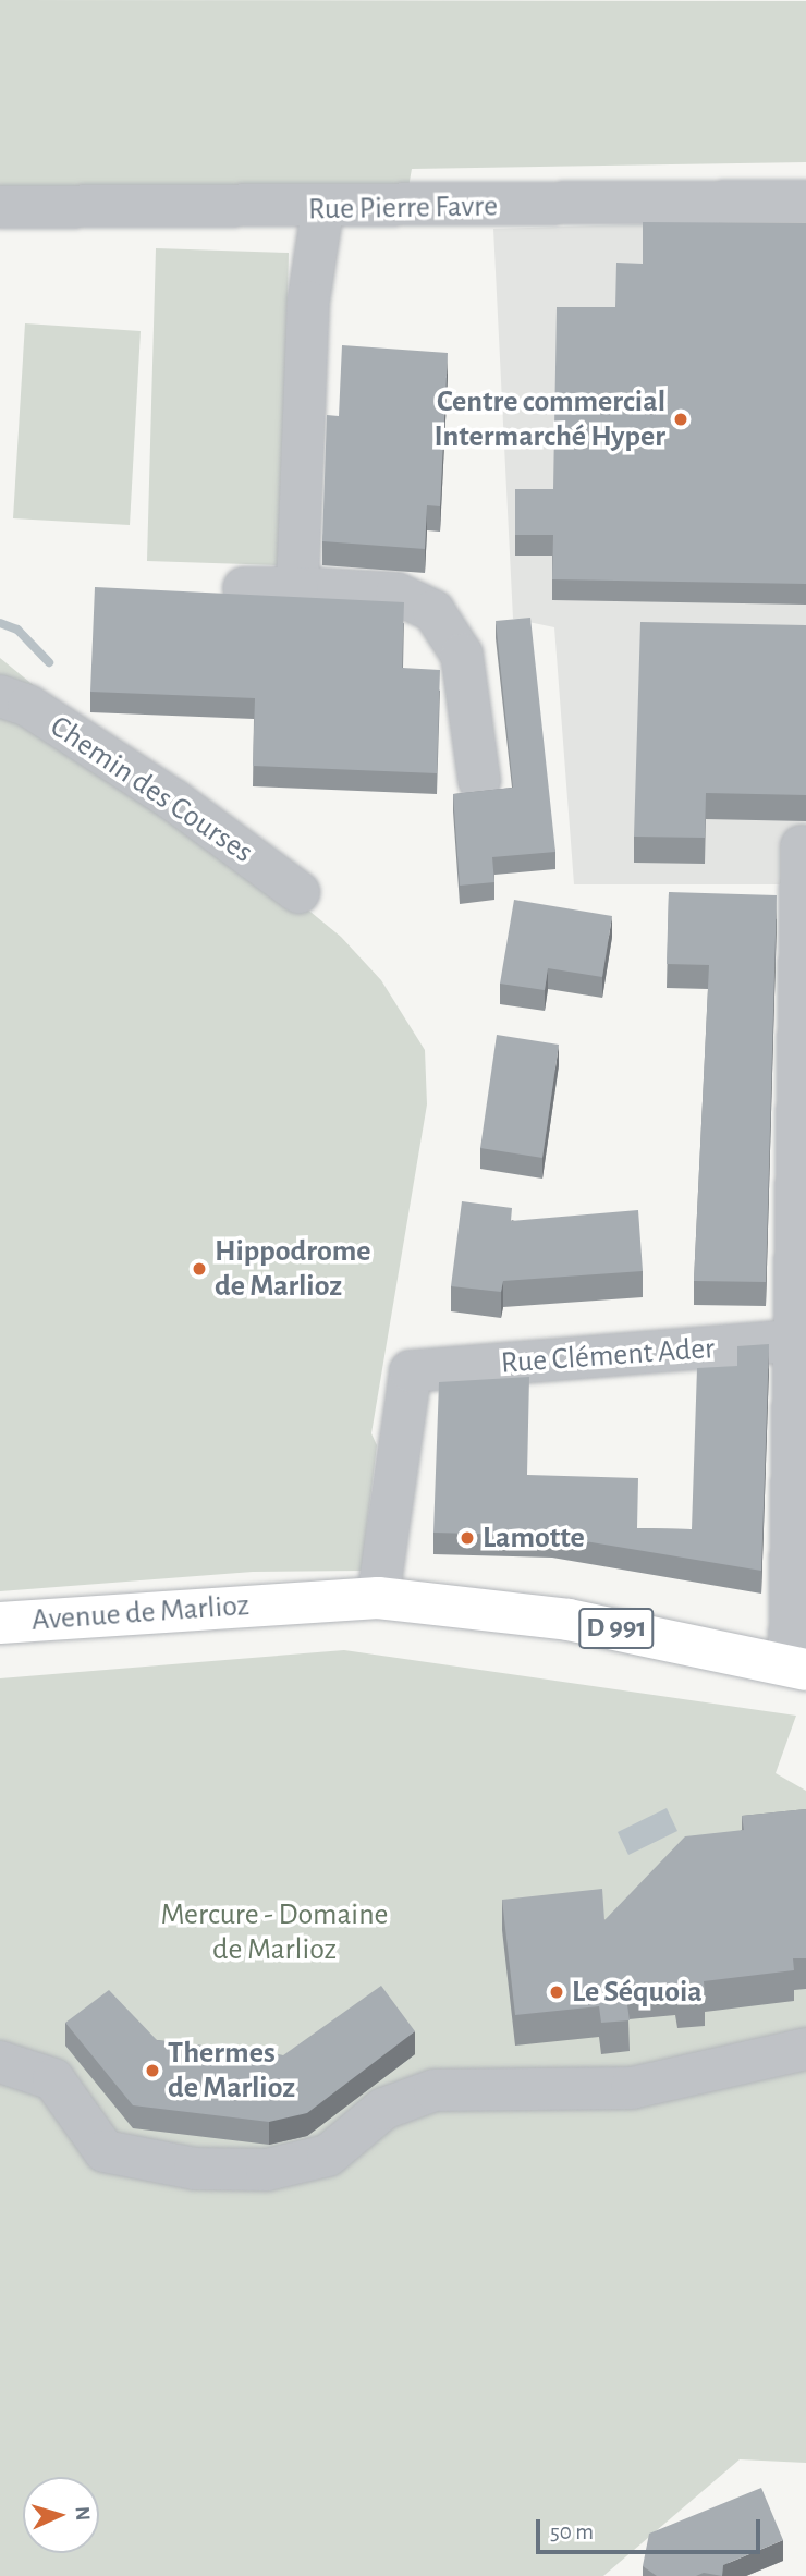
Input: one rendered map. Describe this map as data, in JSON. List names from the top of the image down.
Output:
{
  "streets": {
    "main road": ["Avenue de Marlioz", "D 991"],
    "street": ["Rue Pierre Favre", "Chemin des Courses", "Rue Clément Ader"]
  },
  "crossings": [
    ["Rue Clément Ader", "Avenue de Marlioz"]
  ],
  "parks": ["Mercure - Domaine de Marlioz"],
  "places": [
    "Centre commercial Intermarché Hyper",
    "Hippodrome de Marlioz",
    "Lamotte",
    "Le Séquoia",
    "Thermes de Marlioz"
  ],
  "scale_bar": "50 m",
  "north": "right"
}
